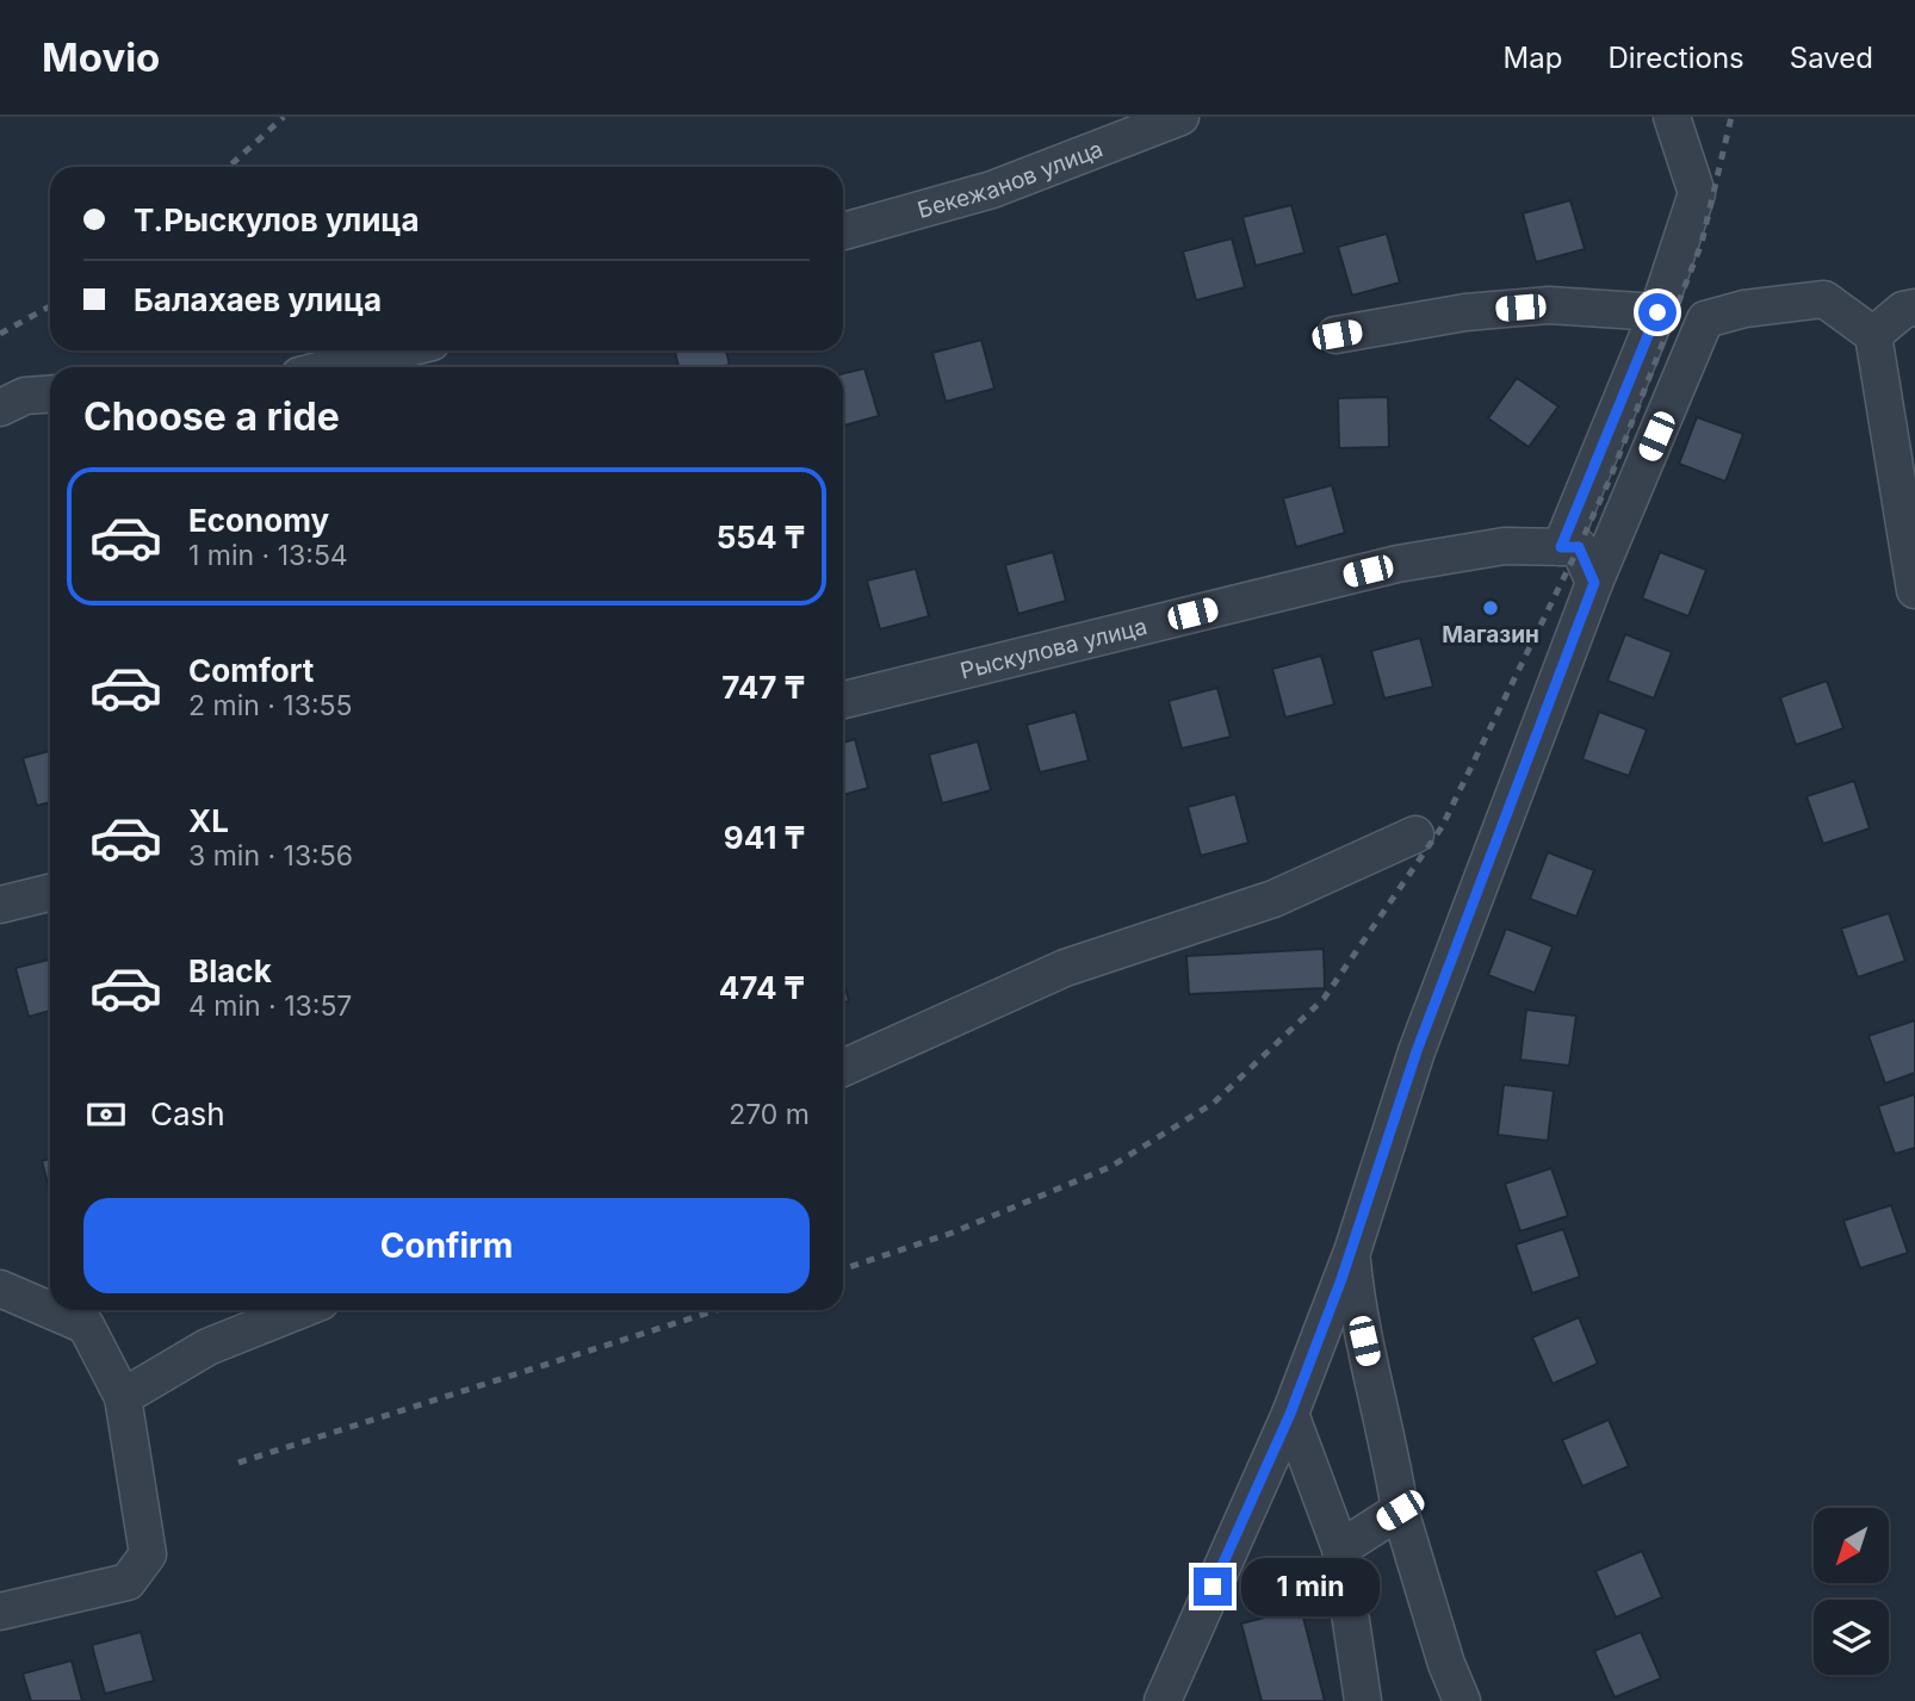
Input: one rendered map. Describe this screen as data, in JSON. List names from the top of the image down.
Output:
{
  "streets": {
    "street": ["Бекежанов улица", "Рыскулова улица"]
  },
  "places": ["Магазин"],
  "north": "bottom left",
  "page": {
    "header": "Movio",
    "nav": ["Map", "Directions", "Saved"],
    "banner": ["Т.Рыскулов улица", "Балахаев улица"],
    "heading": "Choose a ride",
    "list": [
      {
        "name": "Economy",
        "note": "1 min · 13:54",
        "value": "554 ₸"
      },
      {
        "name": "Comfort",
        "note": "2 min · 13:55",
        "value": "747 ₸"
      },
      {
        "name": "XL",
        "note": "3 min · 13:56",
        "value": "941 ₸"
      },
      {
        "name": "Black",
        "note": "4 min · 13:57",
        "value": "474 ₸"
      }
    ],
    "pay": ["Cash", "270 m"],
    "buttons": "Confirm",
    "bubble": "1 min"
  }
}
